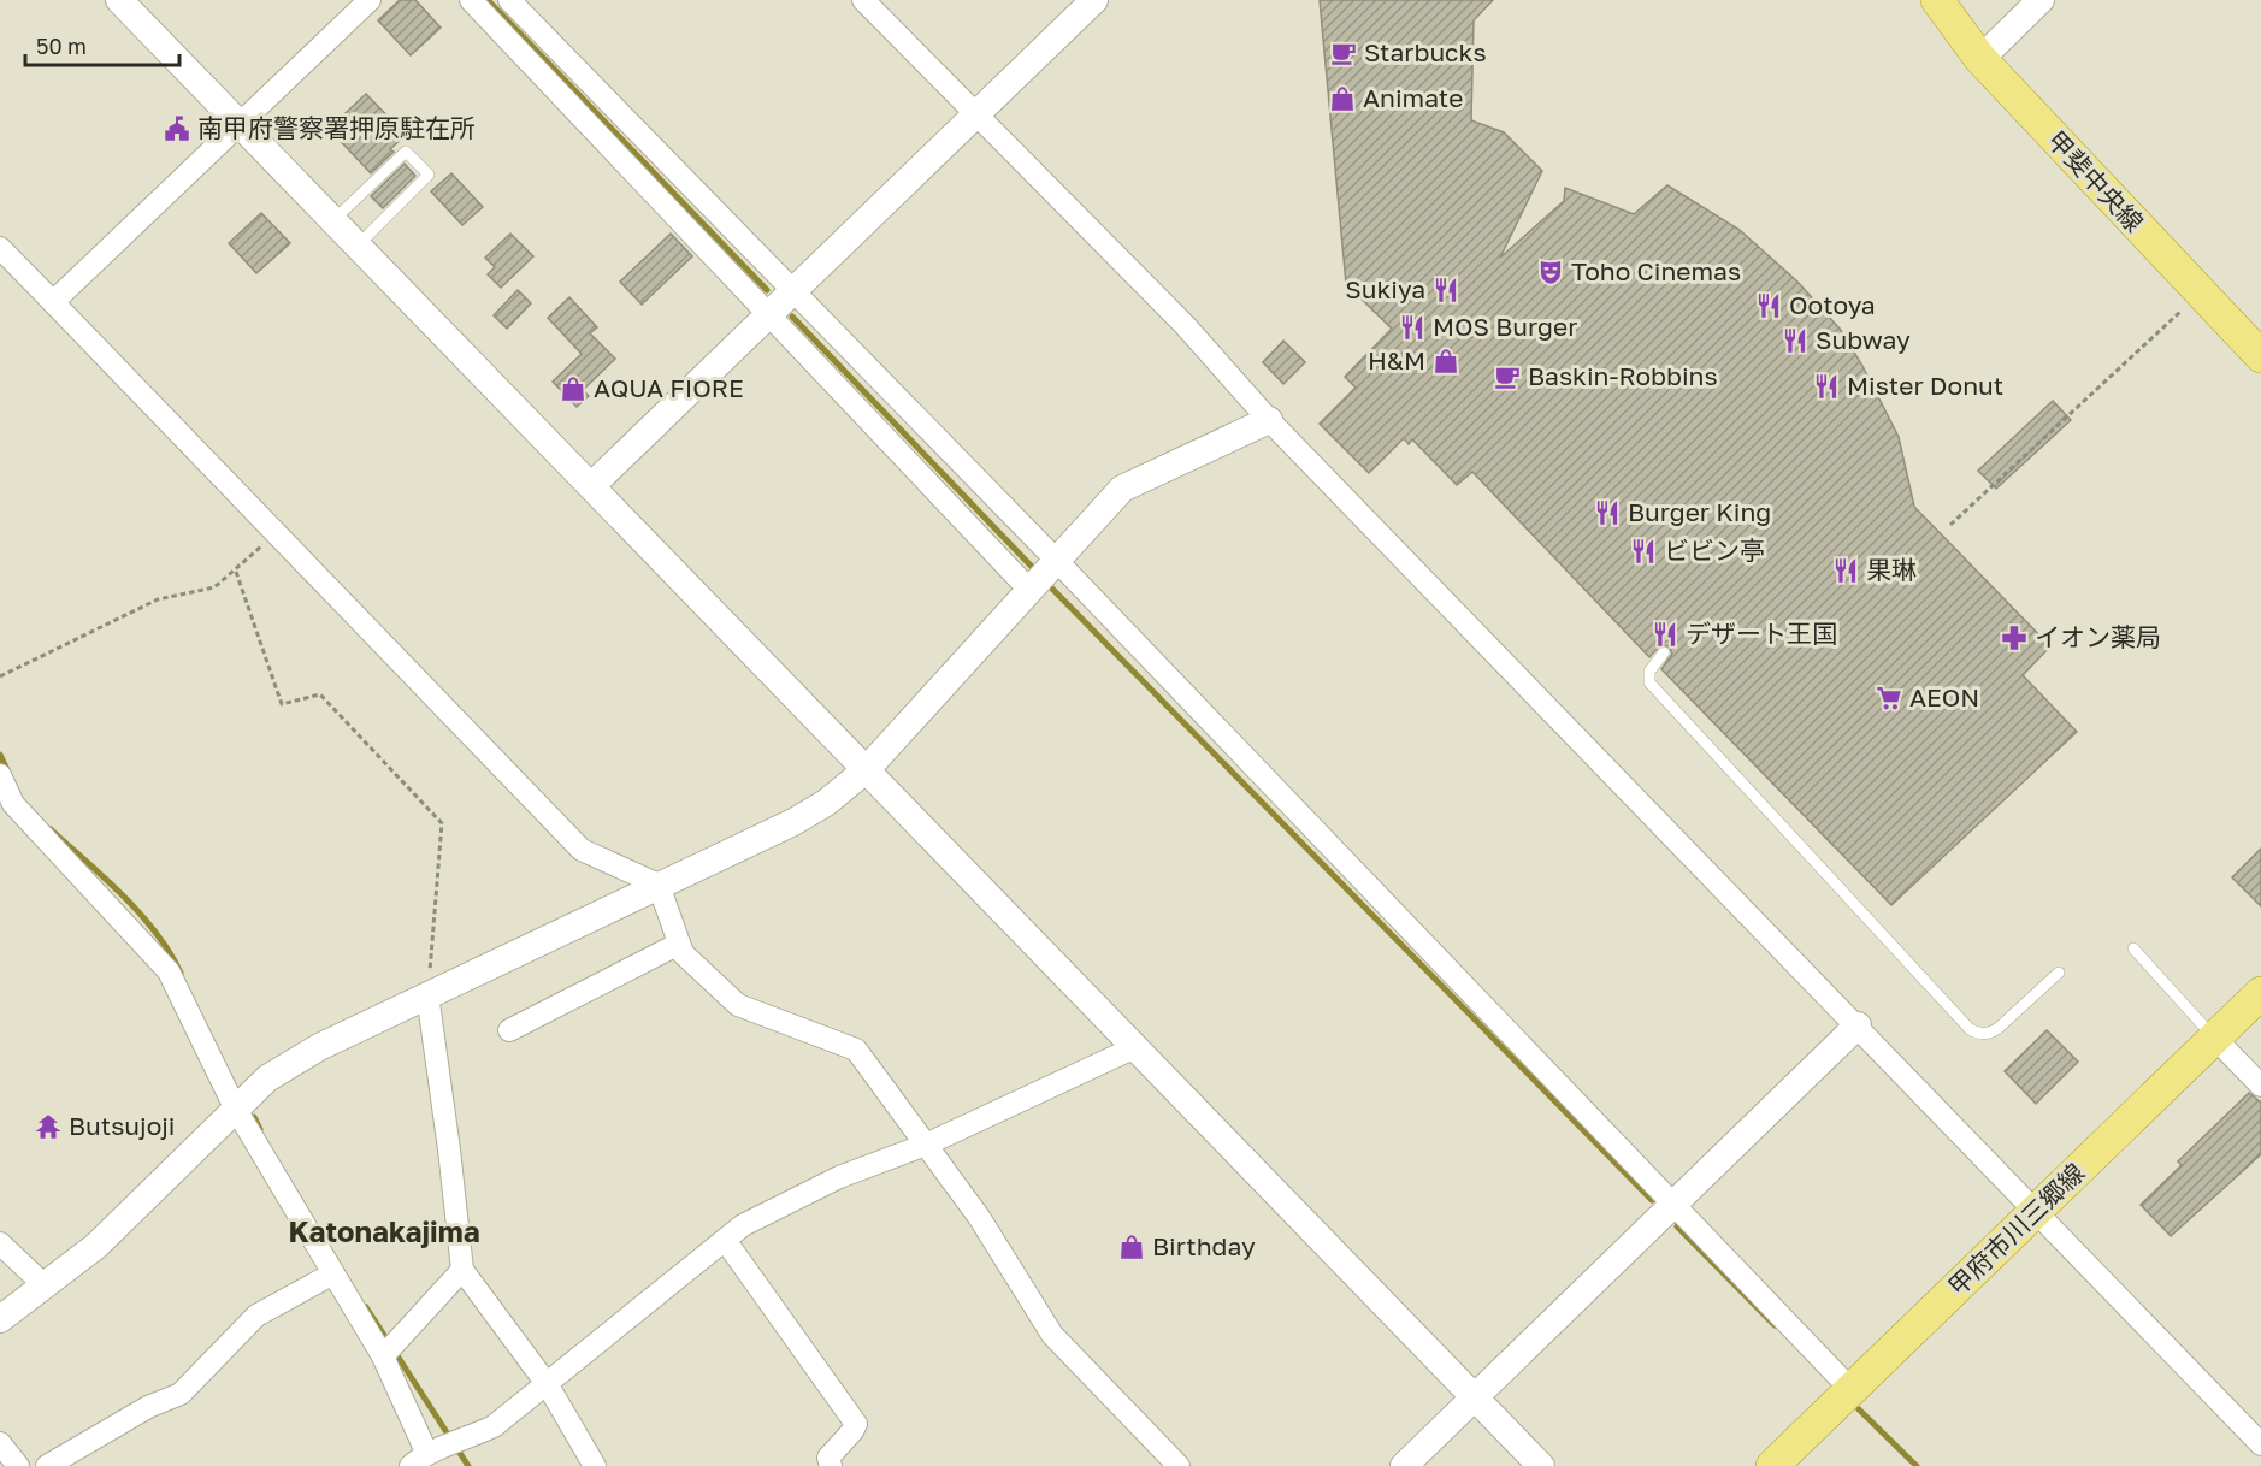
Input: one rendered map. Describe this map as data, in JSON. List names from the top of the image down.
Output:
{
  "streets": {
    "main road": ["甲斐中央線", "甲府市川三郷線"]
  },
  "districts": ["Katonakajima"],
  "places": {
    "cafe": ["Starbucks", "Baskin-Robbins"],
    "shop": [
      "Animate",
      "H&M",
      "AQUA FIORE",
      "Birthday"
    ],
    "public building": ["南甲府警察署押原駐在所"],
    "theatre": ["Toho Cinemas"],
    "restaurant": [
      "Sukiya",
      "Ootoya",
      "MOS Burger",
      "Subway",
      "Mister Donut",
      "Burger King",
      "ビビン亭",
      "果琳",
      "デザート王国"
    ],
    "pharmacy": ["イオン薬局"],
    "supermarket": ["AEON"],
    "temple": ["Butsujoji"]
  },
  "scale_bar": "50 m"
}
